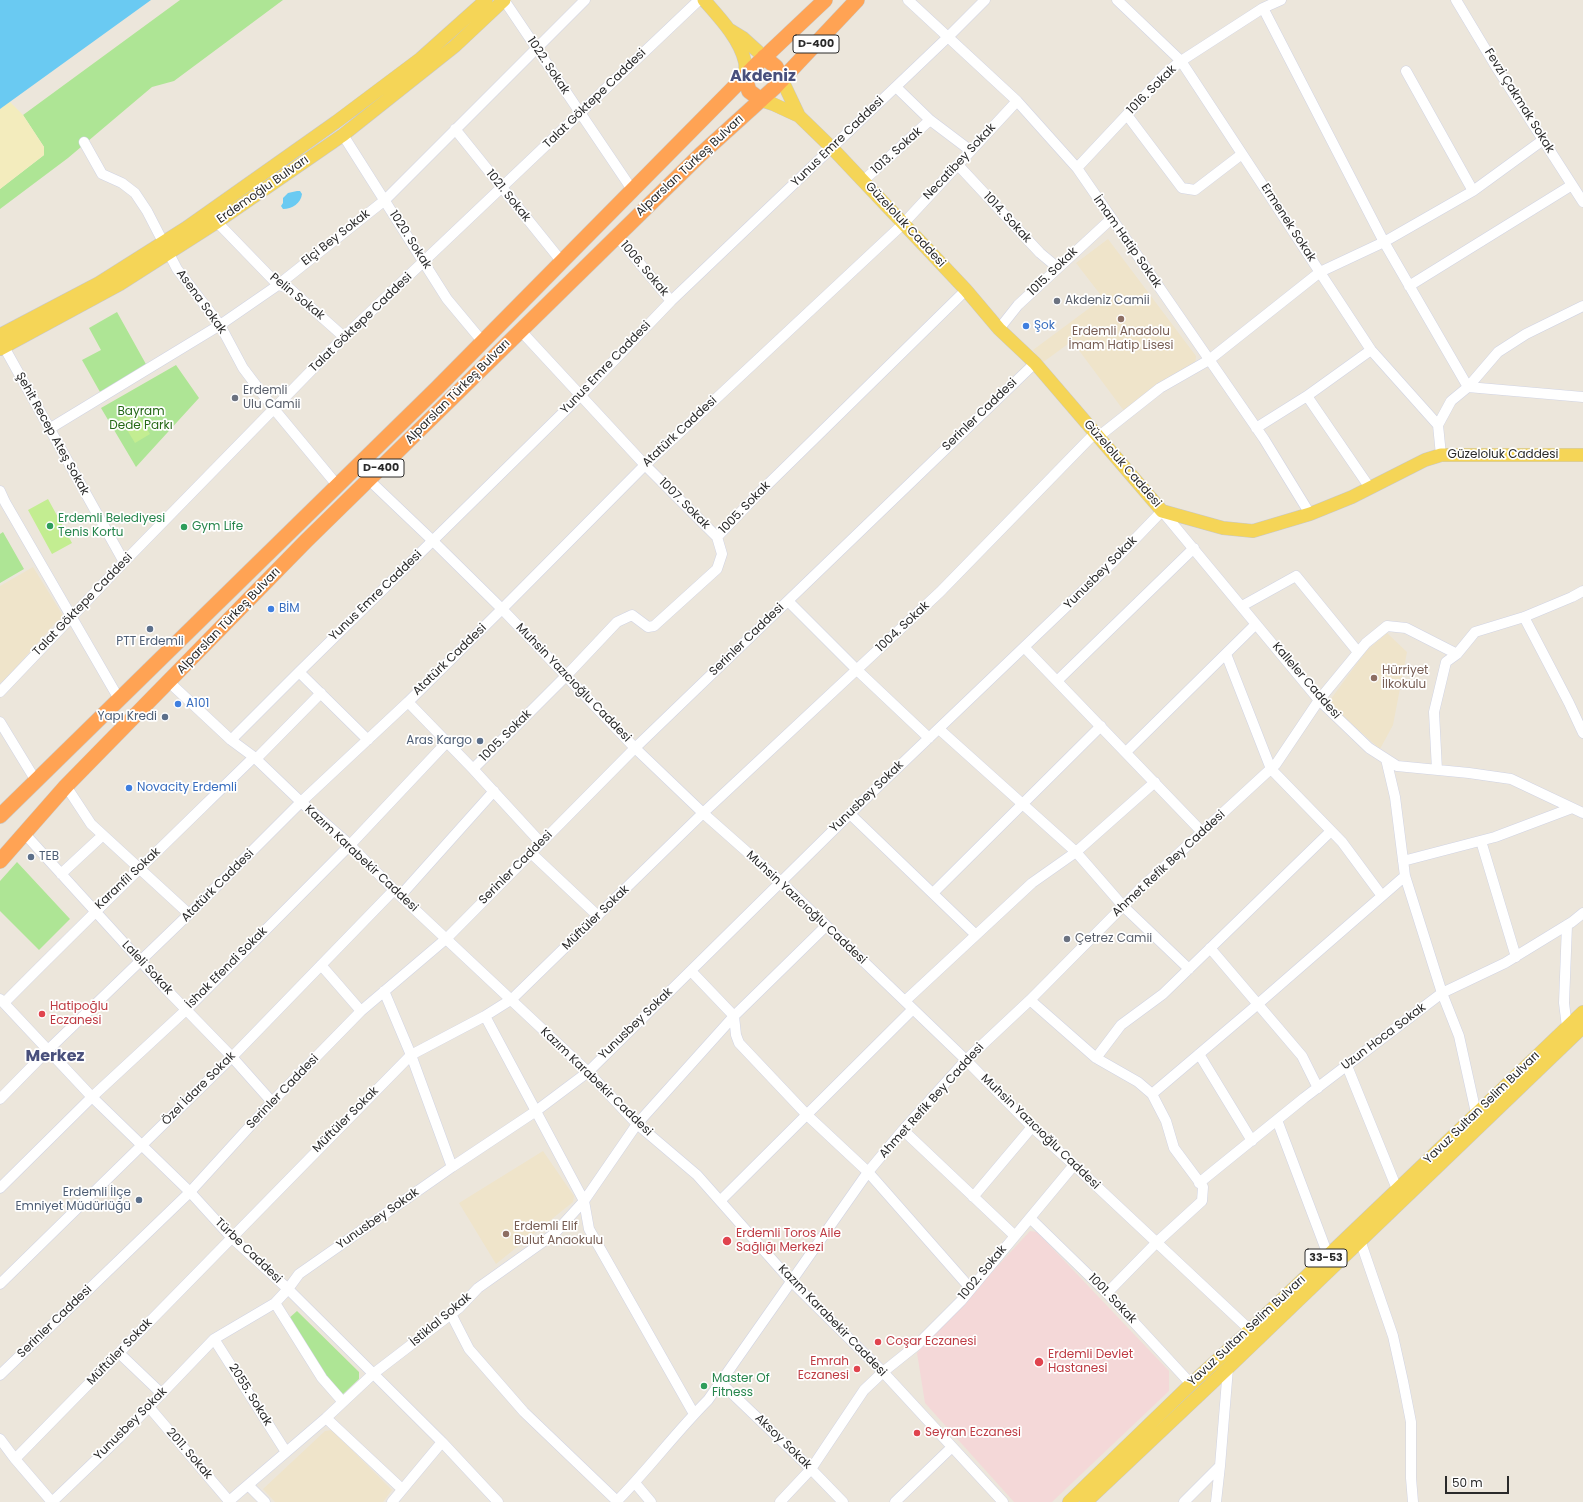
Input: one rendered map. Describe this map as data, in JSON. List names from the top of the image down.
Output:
{
  "streets": {
    "highway": ["D-400", "Alparslan Türkeş Bulvarı"],
    "main road": [
      "Erdemoğlu Bulvarı",
      "Güzeloluk Caddesi",
      "Yavuz Sultan Selim Bulvarı",
      "33-53"
    ],
    "street": [
      "1022. Sokak",
      "1016. Sokak",
      "Talat Göktepe Caddesi",
      "Fevzi Çakmak Sokak",
      "Yunus Emre Caddesi",
      "1013. Sokak",
      "Necatibey Sokak",
      "1021. Sokak",
      "1014. Sokak",
      "Ermenek Sokak",
      "Elçi Bey Sokak",
      "1020. Sokak",
      "İmam Hatip Sokak",
      "1006. Sokak",
      "1015. Sokak",
      "Pelin Sokak",
      "Asena Sokak",
      "Serinler Caddesi",
      "Atatürk Caddesi",
      "Şehit Recep Ateş Sokak",
      "1007. Sokak",
      "1005. Sokak",
      "Yunusbey Sokak",
      "1004. Sokak",
      "Kalleler Caddesi",
      "Muhsin Yazıcıoğlu Caddesi",
      "Kazım Karabekir Caddesi",
      "Ahmet Refik Bey Caddesi",
      "Karanfil Sokak",
      "Müftüler Sokak",
      "Laleli Sokak",
      "İshak Efendi Sokak",
      "Uzun Hoca Sokak",
      "Özel İdare Sokak",
      "Türbe Caddesi",
      "1002. Sokak",
      "1001. Sokak",
      "İstiklal Sokak",
      "2055. Sokak",
      "Aksoy Sokak",
      "2011. Sokak"
    ]
  },
  "crossings": [
    ["1022. Sokak", "Talat Göktepe Caddesi"],
    ["1022. Sokak", "Alparslan Türkeş Bulvarı"],
    ["1022. Sokak", "Erdemoğlu Bulvarı"],
    ["1022. Sokak", "Elçi Bey Sokak"],
    ["1016. Sokak", "Ermenek Sokak"],
    ["1016. Sokak", "İmam Hatip Sokak"],
    ["Talat Göktepe Caddesi", "1021. Sokak"],
    ["Talat Göktepe Caddesi", "1020. Sokak"],
    ["Talat Göktepe Caddesi", "Pelin Sokak"],
    ["Talat Göktepe Caddesi", "Asena Sokak"],
    ["Talat Göktepe Caddesi", "Şehit Recep Ateş Sokak"],
    ["Fevzi Çakmak Sokak", "1004. Sokak"],
    ["Yunus Emre Caddesi", "Güzeloluk Caddesi"],
    ["Yunus Emre Caddesi", "İmam Hatip Sokak"],
    ["Yunus Emre Caddesi", "1006. Sokak"],
    ["Yunus Emre Caddesi", "1007. Sokak"],
    ["Yunus Emre Caddesi", "Muhsin Yazıcıoğlu Caddesi"],
    ["Yunus Emre Caddesi", "Kazım Karabekir Caddesi"],
    ["1013. Sokak", "Güzeloluk Caddesi"],
    ["Necatibey Sokak", "1014. Sokak"],
    ["Necatibey Sokak", "Güzeloluk Caddesi"],
    ["Necatibey Sokak", "İmam Hatip Sokak"],
    ["Necatibey Sokak", "Atatürk Caddesi"],
    ["Alparslan Türkeş Bulvarı", "1021. Sokak"],
    ["Alparslan Türkeş Bulvarı", "Güzeloluk Caddesi"],
    ["Alparslan Türkeş Bulvarı", "1020. Sokak"],
    ["Alparslan Türkeş Bulvarı", "1006. Sokak"],
    ["Alparslan Türkeş Bulvarı", "Asena Sokak"],
    ["Alparslan Türkeş Bulvarı", "1007. Sokak"],
    ["Alparslan Türkeş Bulvarı", "Muhsin Yazıcıoğlu Caddesi"],
    ["Alparslan Türkeş Bulvarı", "Kazım Karabekir Caddesi"],
    ["Alparslan Türkeş Bulvarı", "Laleli Sokak"],
    ["Erdemoğlu Bulvarı", "1020. Sokak"],
    ["Erdemoğlu Bulvarı", "Pelin Sokak"],
    ["Erdemoğlu Bulvarı", "Asena Sokak"],
    ["Erdemoğlu Bulvarı", "Şehit Recep Ateş Sokak"],
    ["1021. Sokak", "Elçi Bey Sokak"],
    ["1014. Sokak", "1015. Sokak"],
    ["Ermenek Sokak", "1004. Sokak"],
    ["Güzeloluk Caddesi", "İmam Hatip Sokak"],
    ["Güzeloluk Caddesi", "1015. Sokak"],
    ["Güzeloluk Caddesi", "Serinler Caddesi"],
    ["Güzeloluk Caddesi", "Atatürk Caddesi"],
    ["Güzeloluk Caddesi", "1005. Sokak"],
    ["Güzeloluk Caddesi", "Yunusbey Sokak"],
    ["Güzeloluk Caddesi", "1004. Sokak"],
    ["Güzeloluk Caddesi", "Kalleler Caddesi"],
    ["Elçi Bey Sokak", "1020. Sokak"],
    ["Elçi Bey Sokak", "Pelin Sokak"],
    ["Elçi Bey Sokak", "Asena Sokak"],
    ["Elçi Bey Sokak", "Şehit Recep Ateş Sokak"],
    ["İmam Hatip Sokak", "1015. Sokak"],
    ["İmam Hatip Sokak", "1004. Sokak"],
    ["Serinler Caddesi", "Muhsin Yazıcıoğlu Caddesi"],
    ["Serinler Caddesi", "Kazım Karabekir Caddesi"],
    ["Serinler Caddesi", "Laleli Sokak"],
    ["Serinler Caddesi", "Türbe Caddesi"],
    ["Atatürk Caddesi", "1007. Sokak"],
    ["Atatürk Caddesi", "Muhsin Yazıcıoğlu Caddesi"],
    ["Atatürk Caddesi", "Kazım Karabekir Caddesi"],
    ["Atatürk Caddesi", "Laleli Sokak"],
    ["Atatürk Caddesi", "Türbe Caddesi"],
    ["1007. Sokak", "1005. Sokak"],
    ["1005. Sokak", "Muhsin Yazıcıoğlu Caddesi"],
    ["Yunusbey Sokak", "Kalleler Caddesi"],
    ["Yunusbey Sokak", "Muhsin Yazıcıoğlu Caddesi"],
    ["Yunusbey Sokak", "Kazım Karabekir Caddesi"],
    ["Yunusbey Sokak", "Türbe Caddesi"],
    ["Yunusbey Sokak", "2055. Sokak"],
    ["Yunusbey Sokak", "2011. Sokak"],
    ["1004. Sokak", "Muhsin Yazıcıoğlu Caddesi"],
    ["1004. Sokak", "Müftüler Sokak"],
    ["Kalleler Caddesi", "Ahmet Refik Bey Caddesi"],
    ["Muhsin Yazıcıoğlu Caddesi", "Ahmet Refik Bey Caddesi"],
    ["Muhsin Yazıcıoğlu Caddesi", "Müftüler Sokak"],
    ["Muhsin Yazıcıoğlu Caddesi", "Yavuz Sultan Selim Bulvarı"],
    ["Muhsin Yazıcıoğlu Caddesi", "1002. Sokak"],
    ["Muhsin Yazıcıoğlu Caddesi", "İstiklal Sokak"],
    ["Kazım Karabekir Caddesi", "Ahmet Refik Bey Caddesi"],
    ["Kazım Karabekir Caddesi", "Karanfil Sokak"],
    ["Kazım Karabekir Caddesi", "Müftüler Sokak"],
    ["Kazım Karabekir Caddesi", "İshak Efendi Sokak"],
    ["Kazım Karabekir Caddesi", "Özel İdare Sokak"],
    ["Kazım Karabekir Caddesi", "1002. Sokak"],
    ["Kazım Karabekir Caddesi", "İstiklal Sokak"],
    ["Ahmet Refik Bey Caddesi", "Aksoy Sokak"],
    ["Karanfil Sokak", "Laleli Sokak"],
    ["Karanfil Sokak", "Türbe Caddesi"],
    ["Müftüler Sokak", "Türbe Caddesi"],
    ["Laleli Sokak", "İshak Efendi Sokak"],
    ["Laleli Sokak", "Özel İdare Sokak"],
    ["İshak Efendi Sokak", "Türbe Caddesi"],
    ["Özel İdare Sokak", "Türbe Caddesi"],
    ["Yavuz Sultan Selim Bulvarı", "1001. Sokak"],
    ["Türbe Caddesi", "İstiklal Sokak"],
    ["1002. Sokak", "1001. Sokak"],
    ["1002. Sokak", "Aksoy Sokak"],
    ["İstiklal Sokak", "2055. Sokak"],
    ["İstiklal Sokak", "2011. Sokak"]
  ],
  "districts": ["Akdeniz", "Merkez"],
  "parks": ["Bayram Dede Parkı"],
  "places": [
    "Akdeniz Camii",
    "Erdemli Anadolu İmam Hatip Lisesi",
    "Şok",
    "Erdemli Ulu Camii",
    "Erdemli Belediyesi Tenis Kortu",
    "Gym Life",
    "BİM",
    "PTT Erdemli",
    "Hürriyet İlkokulu",
    "A101",
    "Yapı Kredi",
    "Aras Kargo",
    "Novacity Erdemli",
    "TEB",
    "Çetrez Camii",
    "Hatipoğlu Eczanesi",
    "Erdemli İlçe Emniyet Müdürlüğü",
    "Erdemli Elif Bulut Anaokulu",
    "Erdemli Toros Aile Sağlığı Merkezi",
    "Coşar Eczanesi",
    "Erdemli Devlet Hastanesi",
    "Emrah Eczanesi",
    "Master Of Fitness",
    "Seyran Eczanesi"
  ],
  "scale_bar": "50 m"
}
